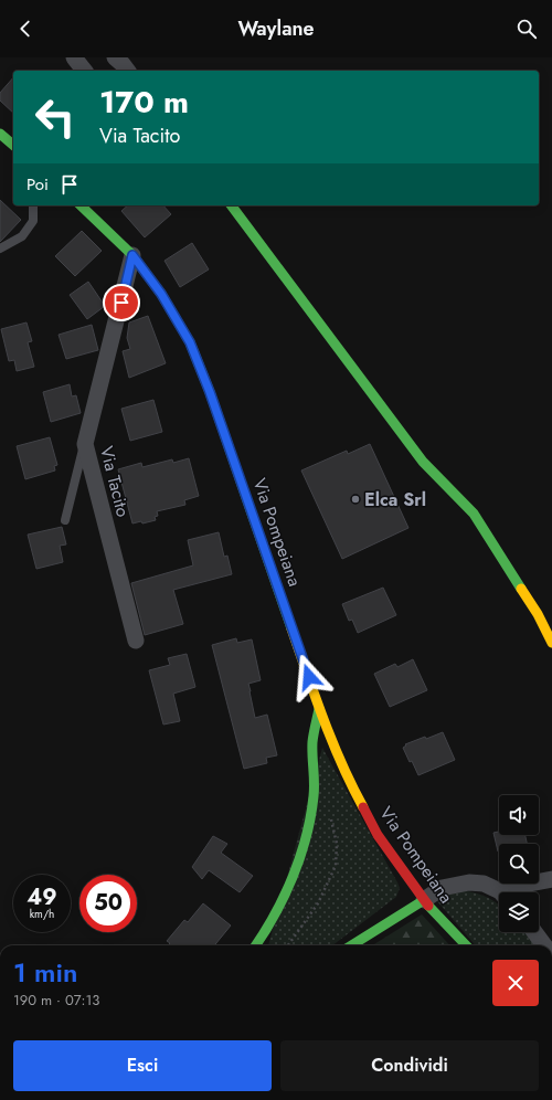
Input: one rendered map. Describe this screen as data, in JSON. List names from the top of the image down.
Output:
{
  "streets": {
    "street": ["Via Tacito", "Via Pompeiana"]
  },
  "crossings": [
    ["Via Tacito", "Via Pompeiana"]
  ],
  "places": ["Elca Srl"],
  "page": {
    "header": "Waylane",
    "turn": ["170 m", "Via Tacito"],
    "then": "Poi",
    "speed": "49 km/h",
    "limit": "50",
    "heading": ["1 min", "190 m · 07:13"],
    "buttons": ["Esci", "Condividi"]
  }
}
